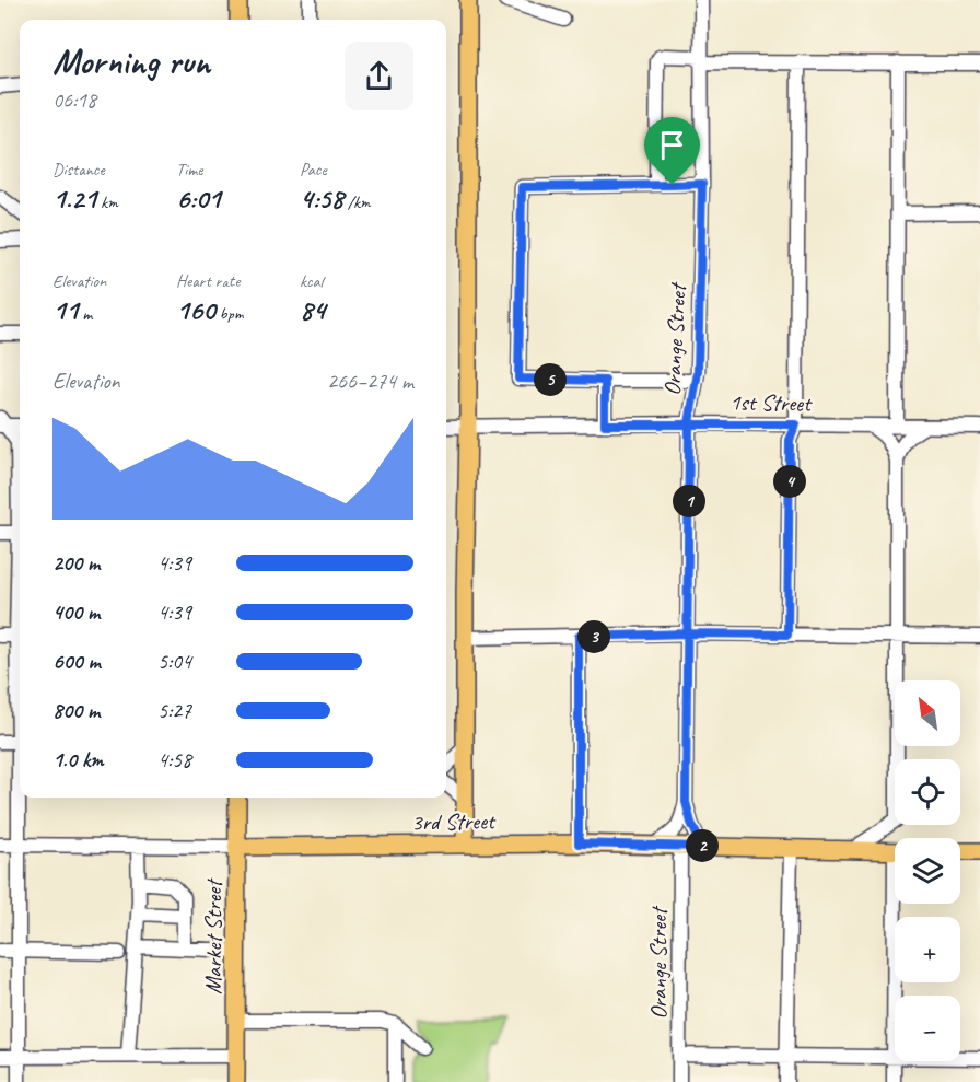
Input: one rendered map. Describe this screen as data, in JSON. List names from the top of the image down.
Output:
{
  "streets": {
    "main road": ["3rd Street", "Market Street"],
    "street": ["Orange Street", "1st Street"]
  },
  "crossings": [
    ["Orange Street", "1st Street"],
    ["Orange Street", "3rd Street"],
    ["3rd Street", "Market Street"]
  ],
  "north": "top left",
  "page": {
    "heading": ["Morning run", "06:18"],
    "stats": [
      ["Distance", "1.21 km"],
      ["Time", "6:01"],
      ["Pace", "4:58 /km"],
      ["Elevation", "11 m"],
      ["Heart rate", "160 bpm"],
      ["kcal", "84"]
    ],
    "chart": ["Elevation", "266–274 m"],
    "pins": [
      "5",
      "4",
      "1",
      "3",
      "2"
    ],
    "list": [
      {
        "name": "200 m",
        "note": "4:39"
      },
      {
        "name": "400 m",
        "note": "4:39"
      },
      {
        "name": "600 m",
        "note": "5:04"
      },
      {
        "name": "800 m",
        "note": "5:27"
      },
      {
        "name": "1.0 km",
        "note": "4:58"
      }
    ],
    "map_buttons": ["+", "−"]
  }
}
